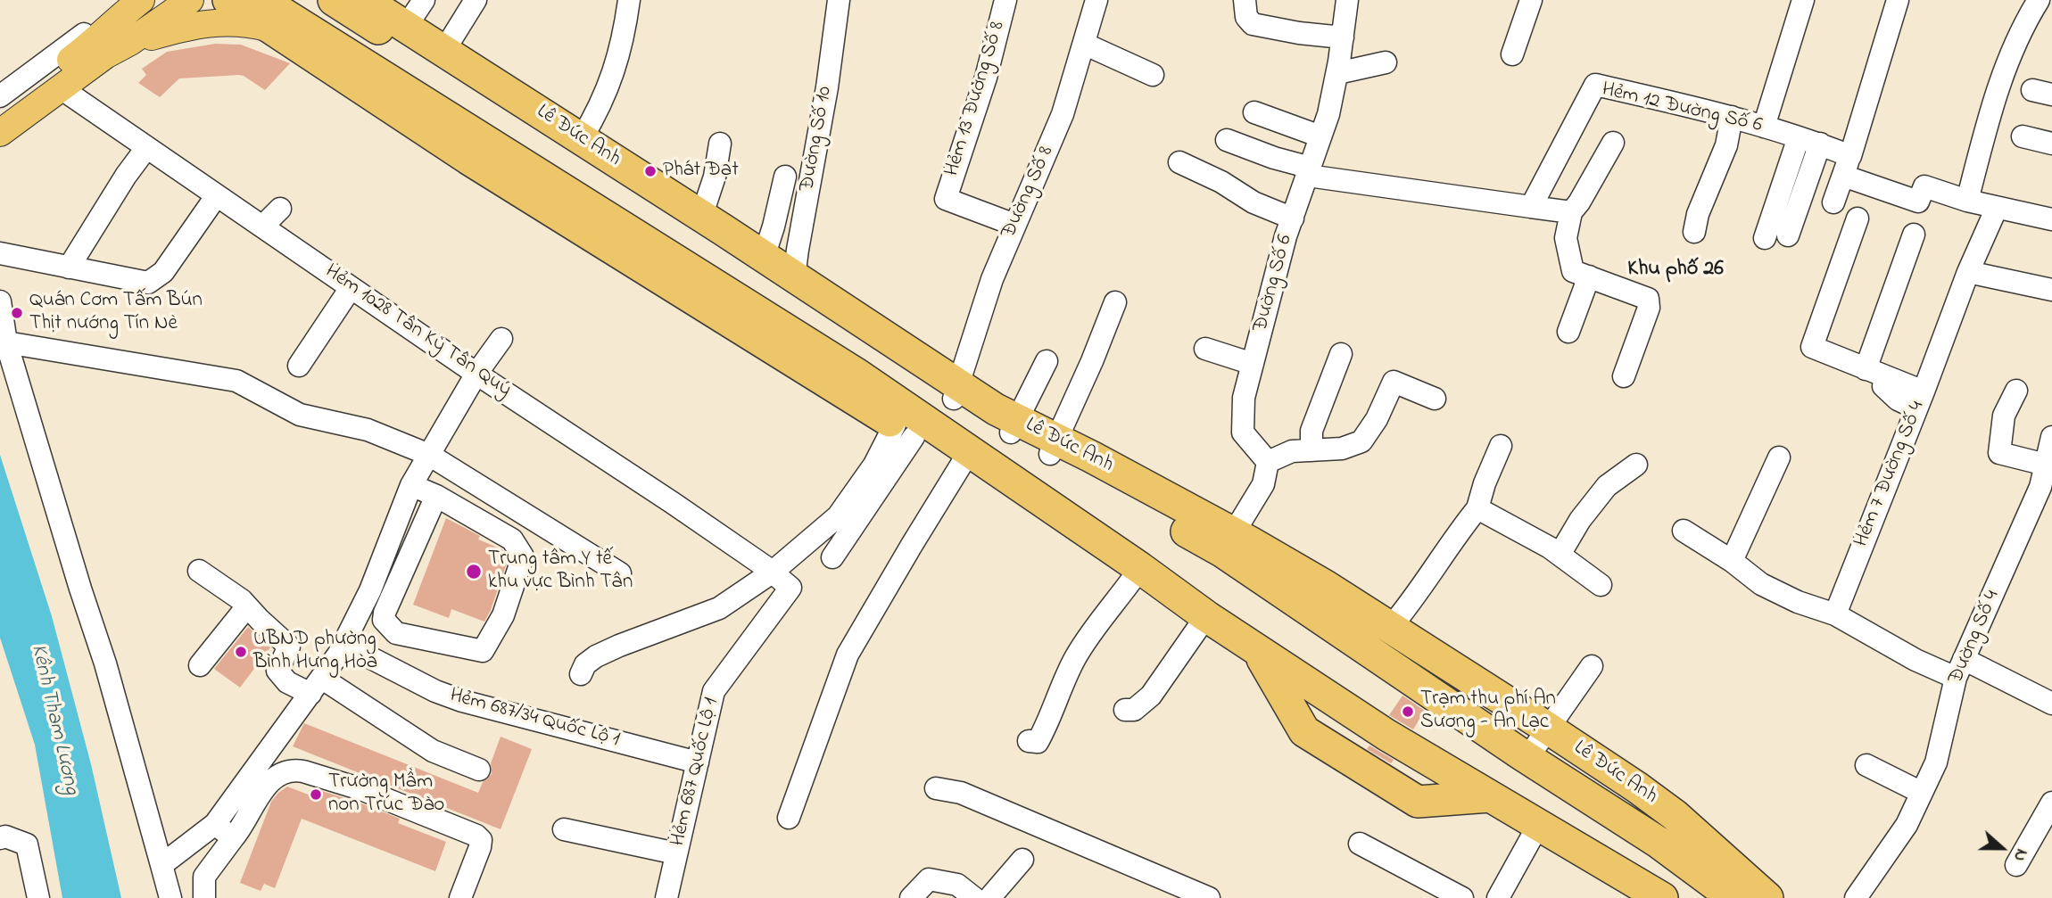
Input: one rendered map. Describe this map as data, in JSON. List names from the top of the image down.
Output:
{
  "streets": {
    "highway": ["Lê Đức Anh"],
    "street": [
      "Hẻm 13 Đường Số 8",
      "Hẻm 12 Đường Số 6",
      "Đường Số 10",
      "Đường Số 8",
      "Đường Số 6",
      "Hẻm 1028 Tân Kỳ Tân Quý",
      "Hẻm 7 Đường Số 4",
      "Đường Số 4",
      "Hẻm 687/34 Quốc Lộ 1",
      "Hẻm 687 Quốc Lộ 1"
    ]
  },
  "crossings": [
    ["Hẻm 13 Đường Số 8", "Đường Số 8"],
    ["Lê Đức Anh", "Đường Số 10"],
    ["Lê Đức Anh", "Đường Số 8"],
    ["Hẻm 1028 Tân Kỳ Tân Quý", "Hẻm 687 Quốc Lộ 1"],
    ["Hẻm 687/34 Quốc Lộ 1", "Hẻm 687 Quốc Lộ 1"]
  ],
  "districts": ["Khu phố 26"],
  "water": ["Kênh Tham Lương"],
  "places": [
    "Phát Đạt",
    "Quán Cơm Tấm Bún Thịt nướng Tín Nè",
    "Trung tâm Y tế khu vực Bình Tân",
    "UBND phường Bình Hưng Hòa",
    "Trạm thu phí An Sương - An Lạc",
    "Trường Mầm non Trúc Đào"
  ],
  "north": "right"
}
